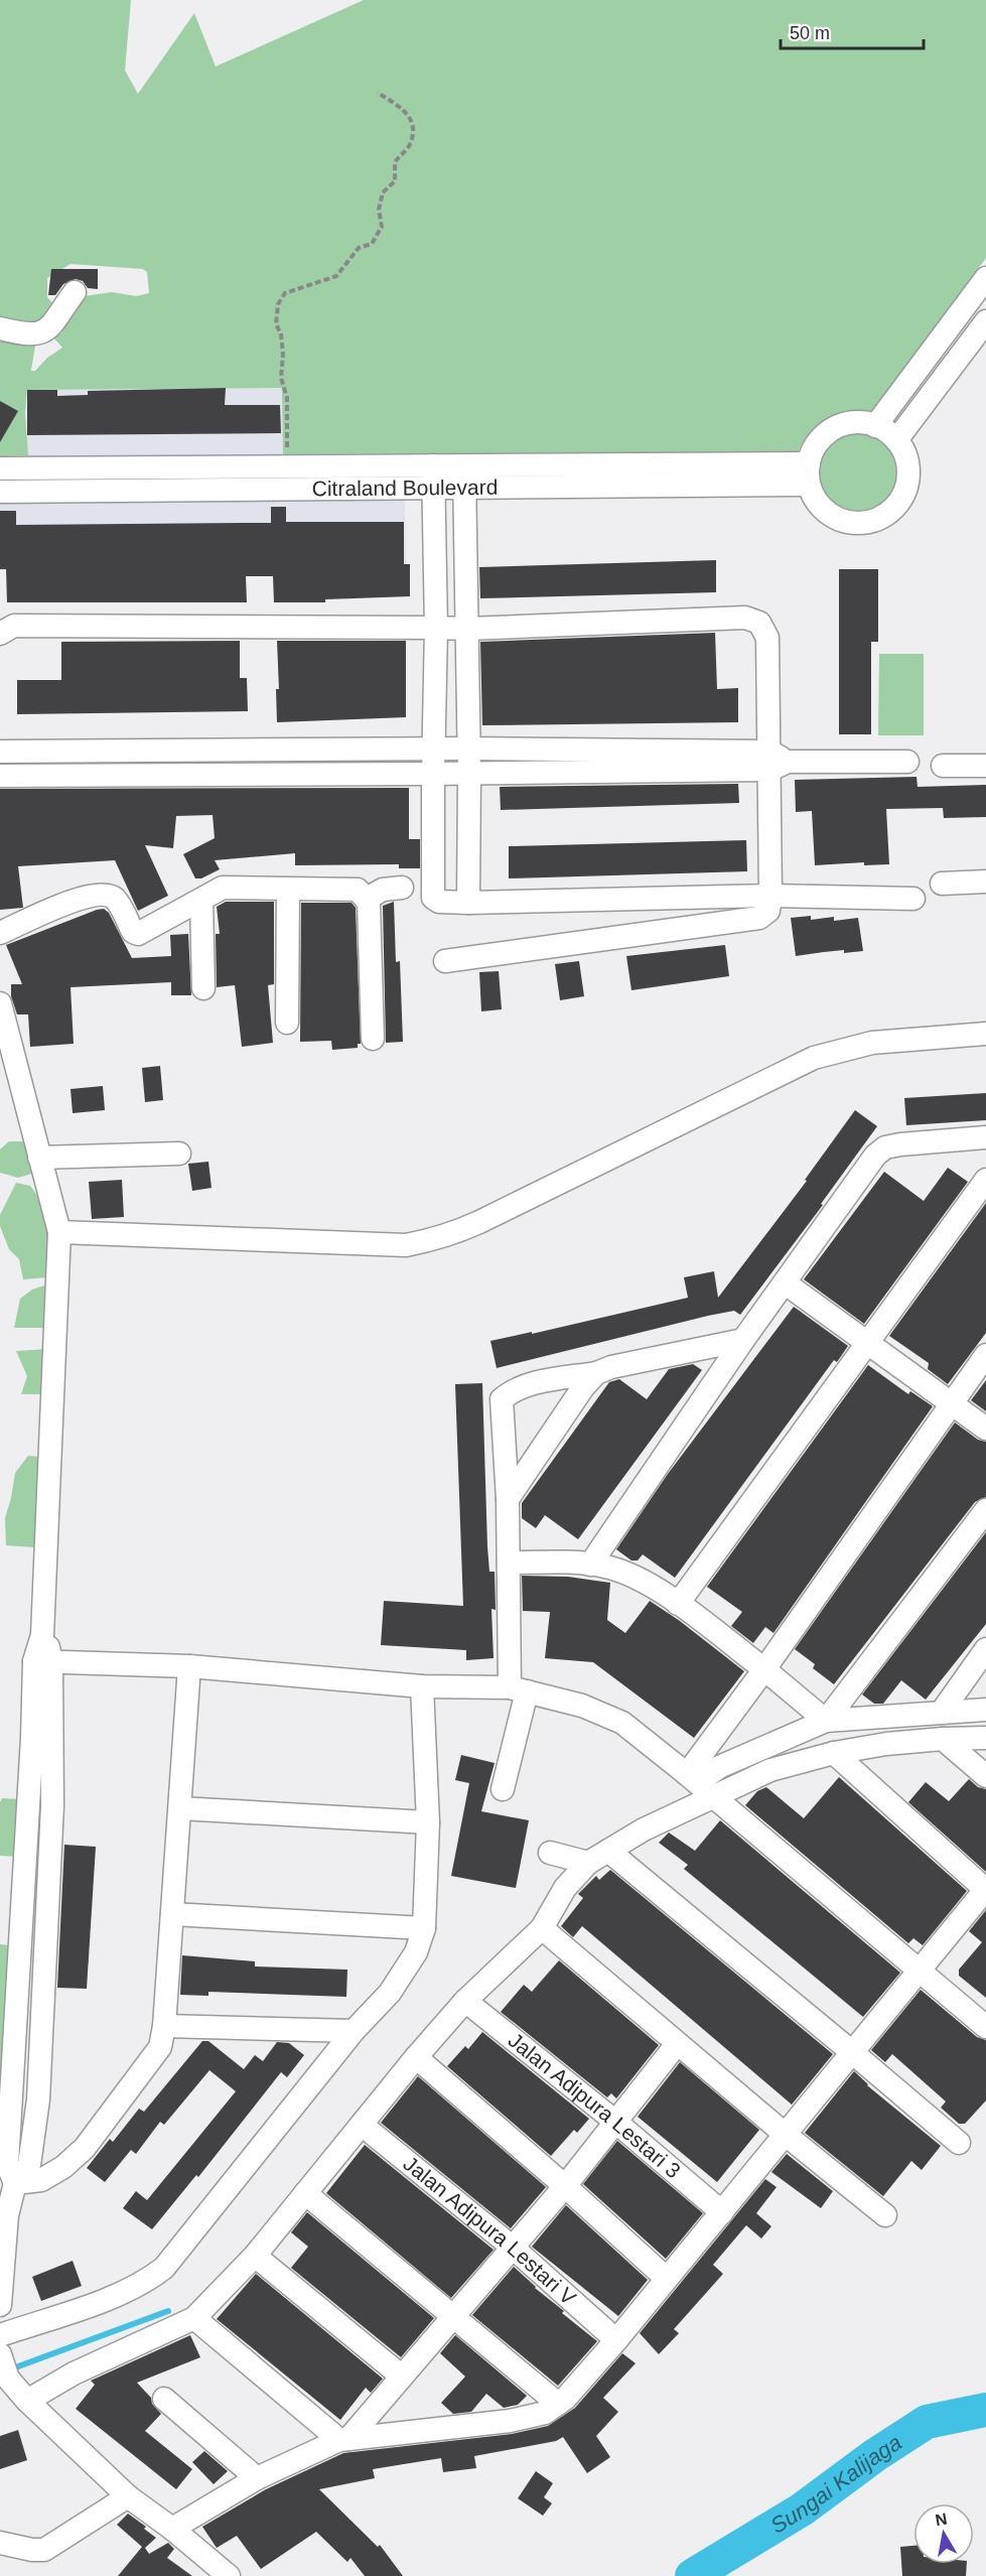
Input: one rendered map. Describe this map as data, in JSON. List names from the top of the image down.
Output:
{
  "streets": {
    "street": ["Citraland Boulevard", "Jalan Adipura Lestari 3", "Jalan Adipura Lestari V"]
  },
  "water": ["Sungai Kalijaga"],
  "scale_bar": "50 m",
  "north": "top"
}
